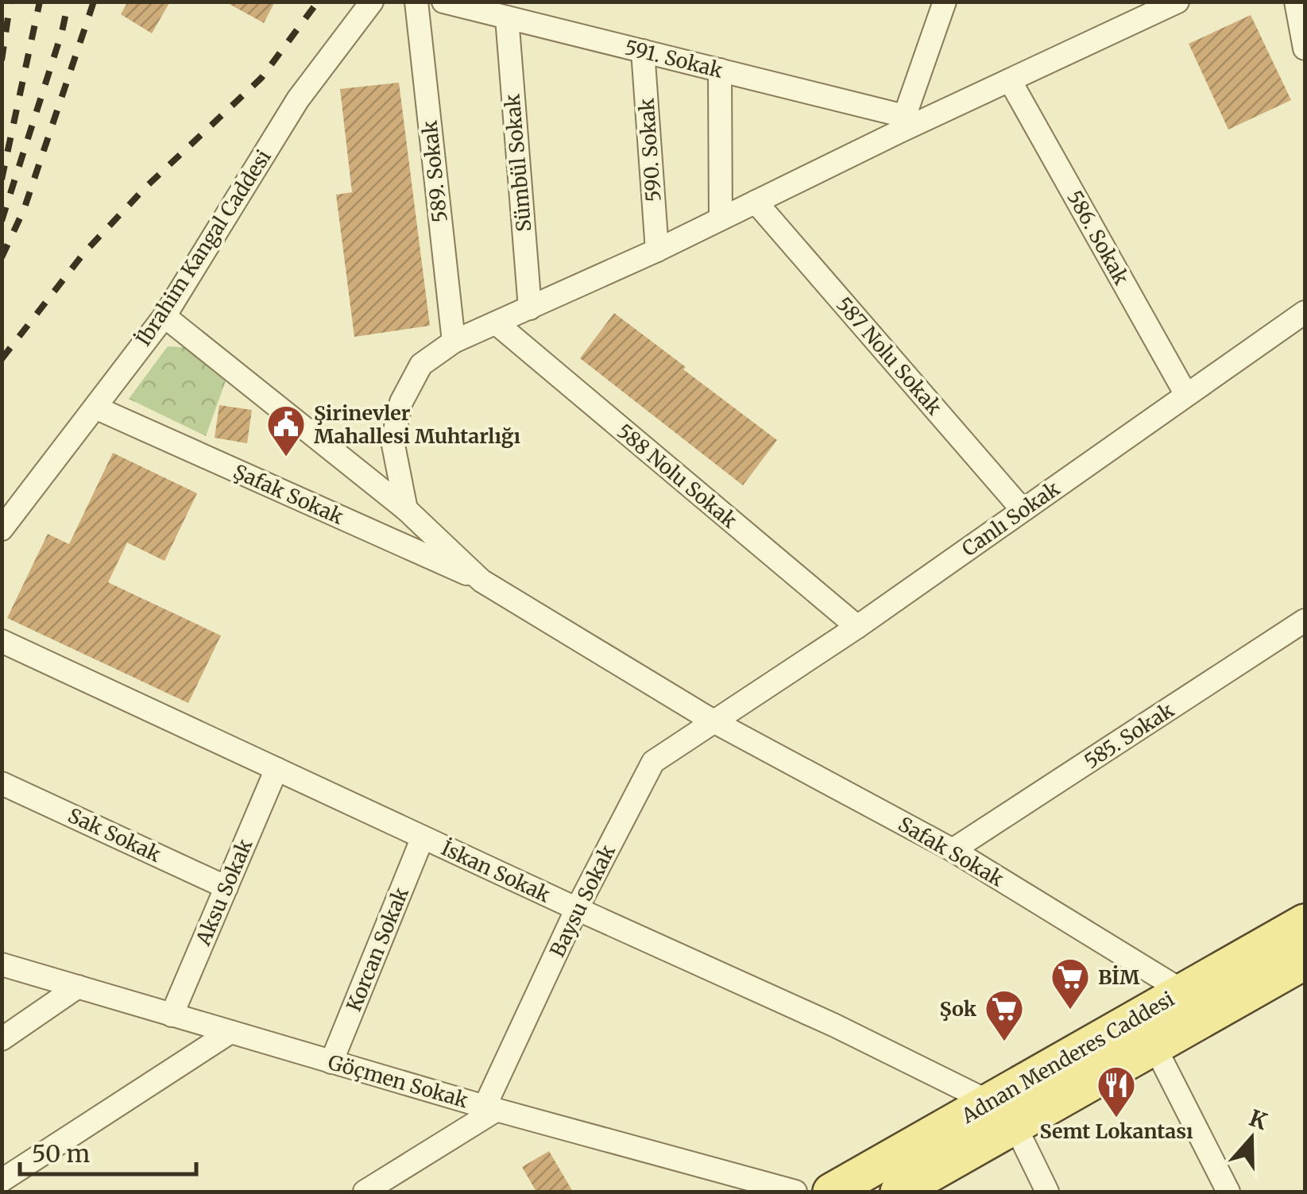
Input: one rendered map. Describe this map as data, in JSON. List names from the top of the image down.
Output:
{
  "streets": {
    "main road": ["Adnan Menderes Caddesi"],
    "street": [
      "591. Sokak",
      "590. Sokak",
      "Sümbül Sokak",
      "589. Sokak",
      "586. Sokak",
      "İbrahim Kangal Caddesi",
      "587 Nolu Sokak",
      "588 Nolu Sokak",
      "Şafak Sokak",
      "Canlı Sokak",
      "585. Sokak",
      "Sak Sokak",
      "Safak Sokak",
      "İskan Sokak",
      "Aksu Sokak",
      "Baysu Sokak",
      "Korcan Sokak",
      "Göçmen Sokak"
    ]
  },
  "crossings": [
    ["591. Sokak", "590. Sokak"],
    ["591. Sokak", "Sümbül Sokak"],
    ["586. Sokak", "Canlı Sokak"],
    ["İbrahim Kangal Caddesi", "Şafak Sokak"],
    ["587 Nolu Sokak", "Canlı Sokak"],
    ["588 Nolu Sokak", "Canlı Sokak"],
    ["Şafak Sokak", "Canlı Sokak"],
    ["Şafak Sokak", "Safak Sokak"],
    ["Şafak Sokak", "Baysu Sokak"],
    ["Canlı Sokak", "Safak Sokak"],
    ["Canlı Sokak", "Baysu Sokak"],
    ["585. Sokak", "Safak Sokak"],
    ["Sak Sokak", "Aksu Sokak"],
    ["Safak Sokak", "Baysu Sokak"],
    ["Safak Sokak", "Adnan Menderes Caddesi"],
    ["İskan Sokak", "Aksu Sokak"],
    ["İskan Sokak", "Baysu Sokak"],
    ["İskan Sokak", "Korcan Sokak"],
    ["İskan Sokak", "Adnan Menderes Caddesi"],
    ["Aksu Sokak", "Göçmen Sokak"],
    ["Baysu Sokak", "Göçmen Sokak"],
    ["Korcan Sokak", "Göçmen Sokak"]
  ],
  "places": {
    "public building": ["Şirinevler Mahallesi Muhtarlığı"],
    "supermarket": ["BİM", "Şok"],
    "restaurant": ["Semt Lokantası"]
  },
  "scale_bar": "50 m",
  "north": "top"
}
